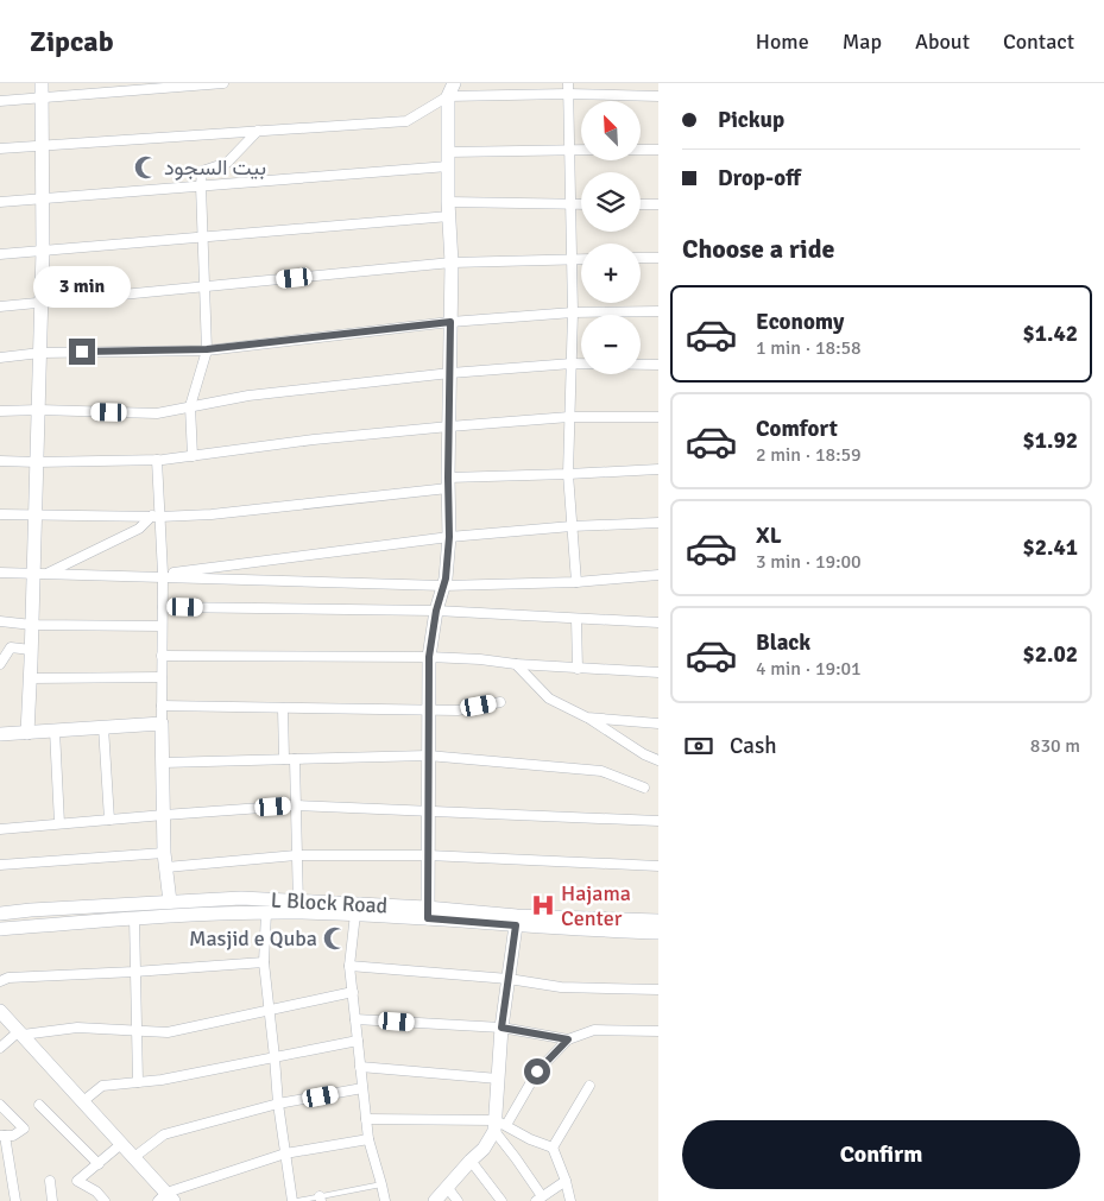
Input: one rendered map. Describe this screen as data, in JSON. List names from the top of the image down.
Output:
{
  "streets": {
    "street": ["L Block Road"]
  },
  "places": {
    "mosque": ["بیت السجود", "Masjid e Quba"],
    "hospital": ["Hajama Center"]
  },
  "north": "top left",
  "page": {
    "header": "Zipcab",
    "nav": [
      "Home",
      "Map",
      "About",
      "Contact"
    ],
    "banner": ["Pickup", "Drop-off"],
    "map_buttons": ["+", "−"],
    "heading": "Choose a ride",
    "bubble": "3 min",
    "list": [
      {
        "name": "Economy",
        "note": "1 min · 18:58",
        "value": "$1.42"
      },
      {
        "name": "Comfort",
        "note": "2 min · 18:59",
        "value": "$1.92"
      },
      {
        "name": "XL",
        "note": "3 min · 19:00",
        "value": "$2.41"
      },
      {
        "name": "Black",
        "note": "4 min · 19:01",
        "value": "$2.02"
      }
    ],
    "pay": ["Cash", "830 m"],
    "buttons": "Confirm"
  }
}
